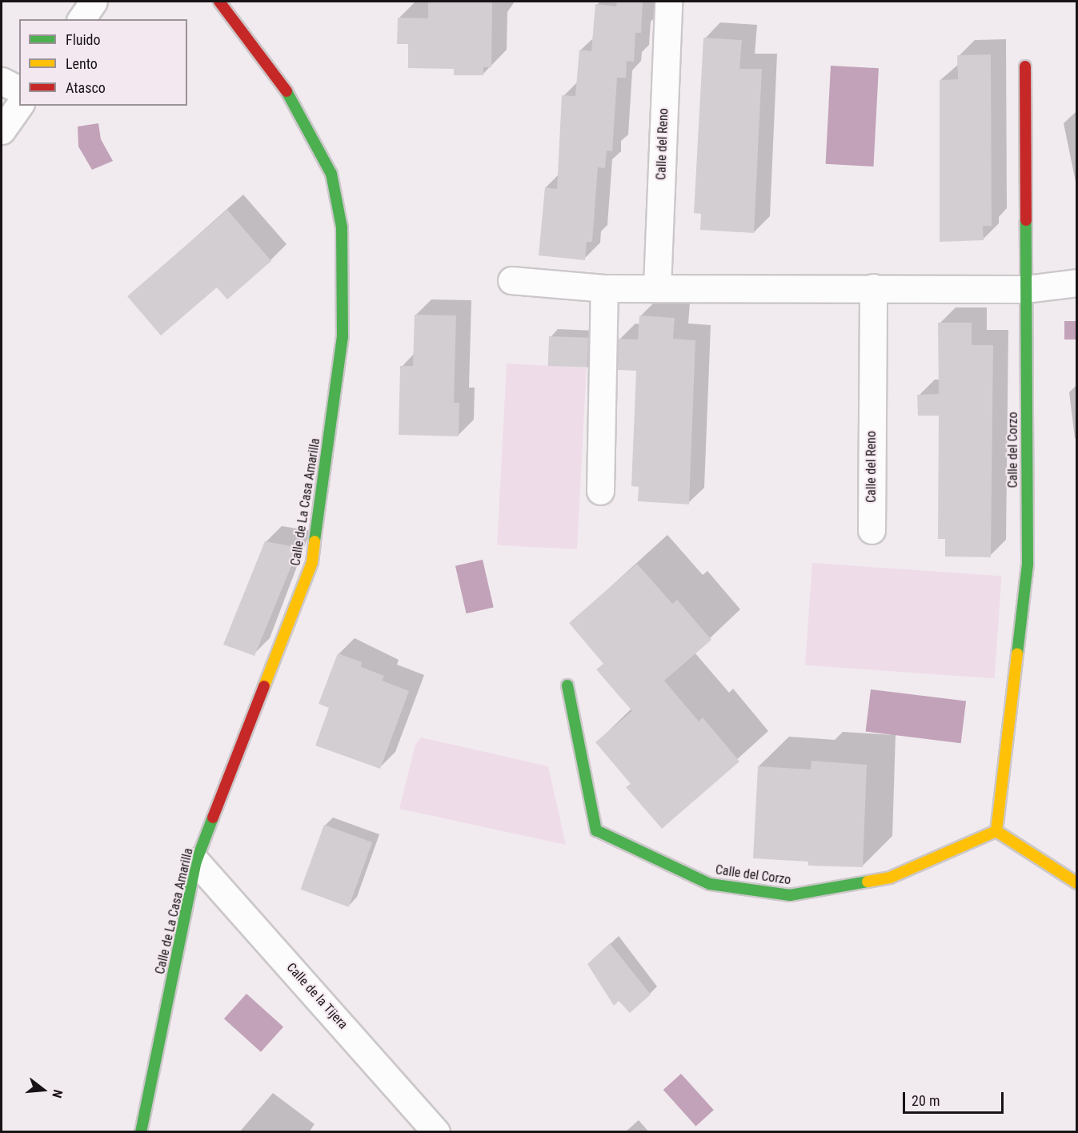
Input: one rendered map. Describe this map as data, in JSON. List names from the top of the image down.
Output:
{
  "streets": {
    "street": [
      "Calle del Reno",
      "Calle del Corzo",
      "Calle de La Casa Amarilla",
      "Calle de la Tijera"
    ]
  },
  "crossings": [
    ["Calle de La Casa Amarilla", "Calle de la Tijera"]
  ],
  "legend": ["Fluido", "Lento", "Atasco"],
  "scale_bar": "20 m",
  "north": "right"
}
